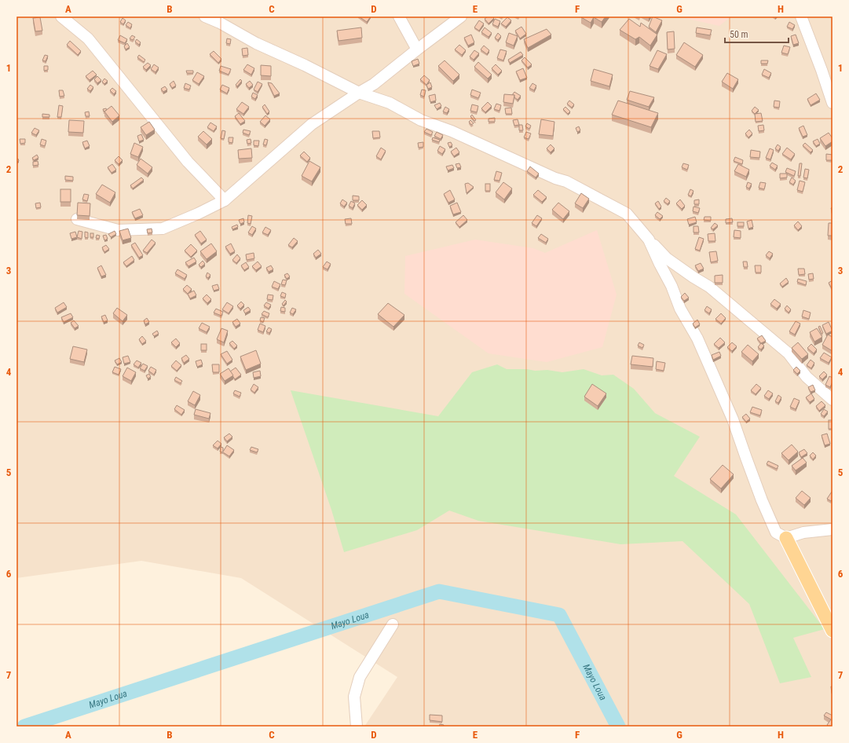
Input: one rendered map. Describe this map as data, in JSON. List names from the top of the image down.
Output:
{
  "water": ["Mayo Loua"],
  "scale_bar": "50 m",
  "grid": {
    "columns": [
      "A",
      "B",
      "C",
      "D",
      "E",
      "F",
      "G",
      "H"
    ],
    "rows": [
      "1",
      "2",
      "3",
      "4",
      "5",
      "6",
      "7"
    ]
  }
}
